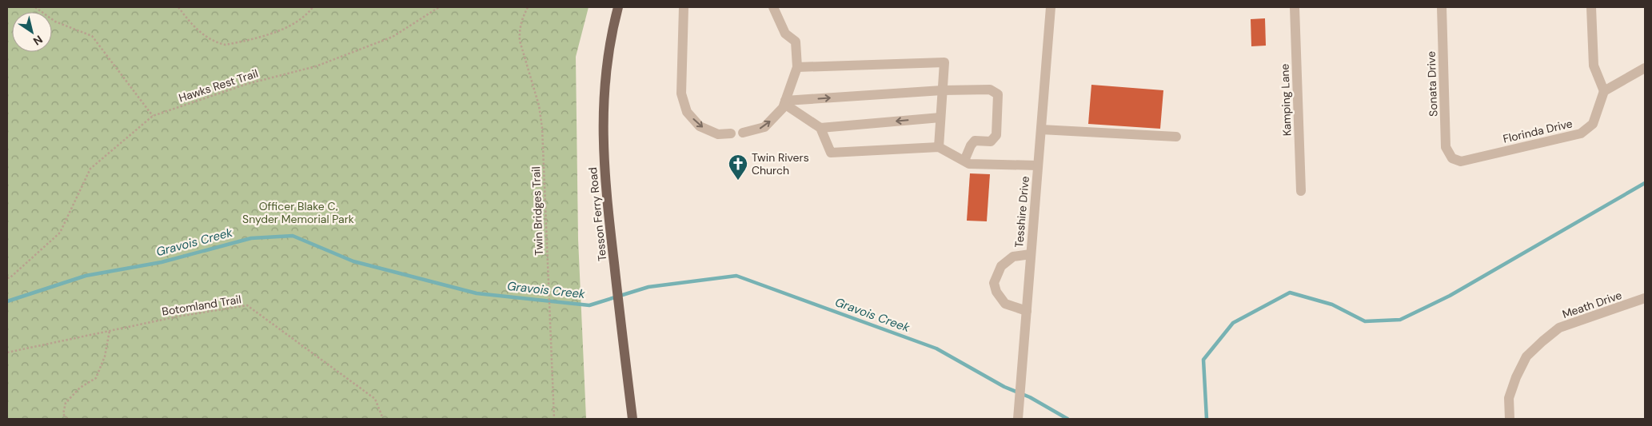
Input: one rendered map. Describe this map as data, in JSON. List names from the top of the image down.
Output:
{
  "streets": {
    "main road": ["Tesson Ferry Road"],
    "street": [
      "Sonata Drive",
      "Kamping Lane",
      "Florinda Drive",
      "Tesshire Drive",
      "Meath Drive"
    ],
    "path": ["Hawks Rest Trail", "Twin Bridges Trail", "Botomland Trail"]
  },
  "crossings": [
    ["Sonata Drive", "Florinda Drive"]
  ],
  "water": ["Gravois Creek"],
  "parks": ["Officer Blake C. Snyder Memorial Park"],
  "places": {
    "church": ["Twin Rivers Church"]
  },
  "north": "bottom right"
}
